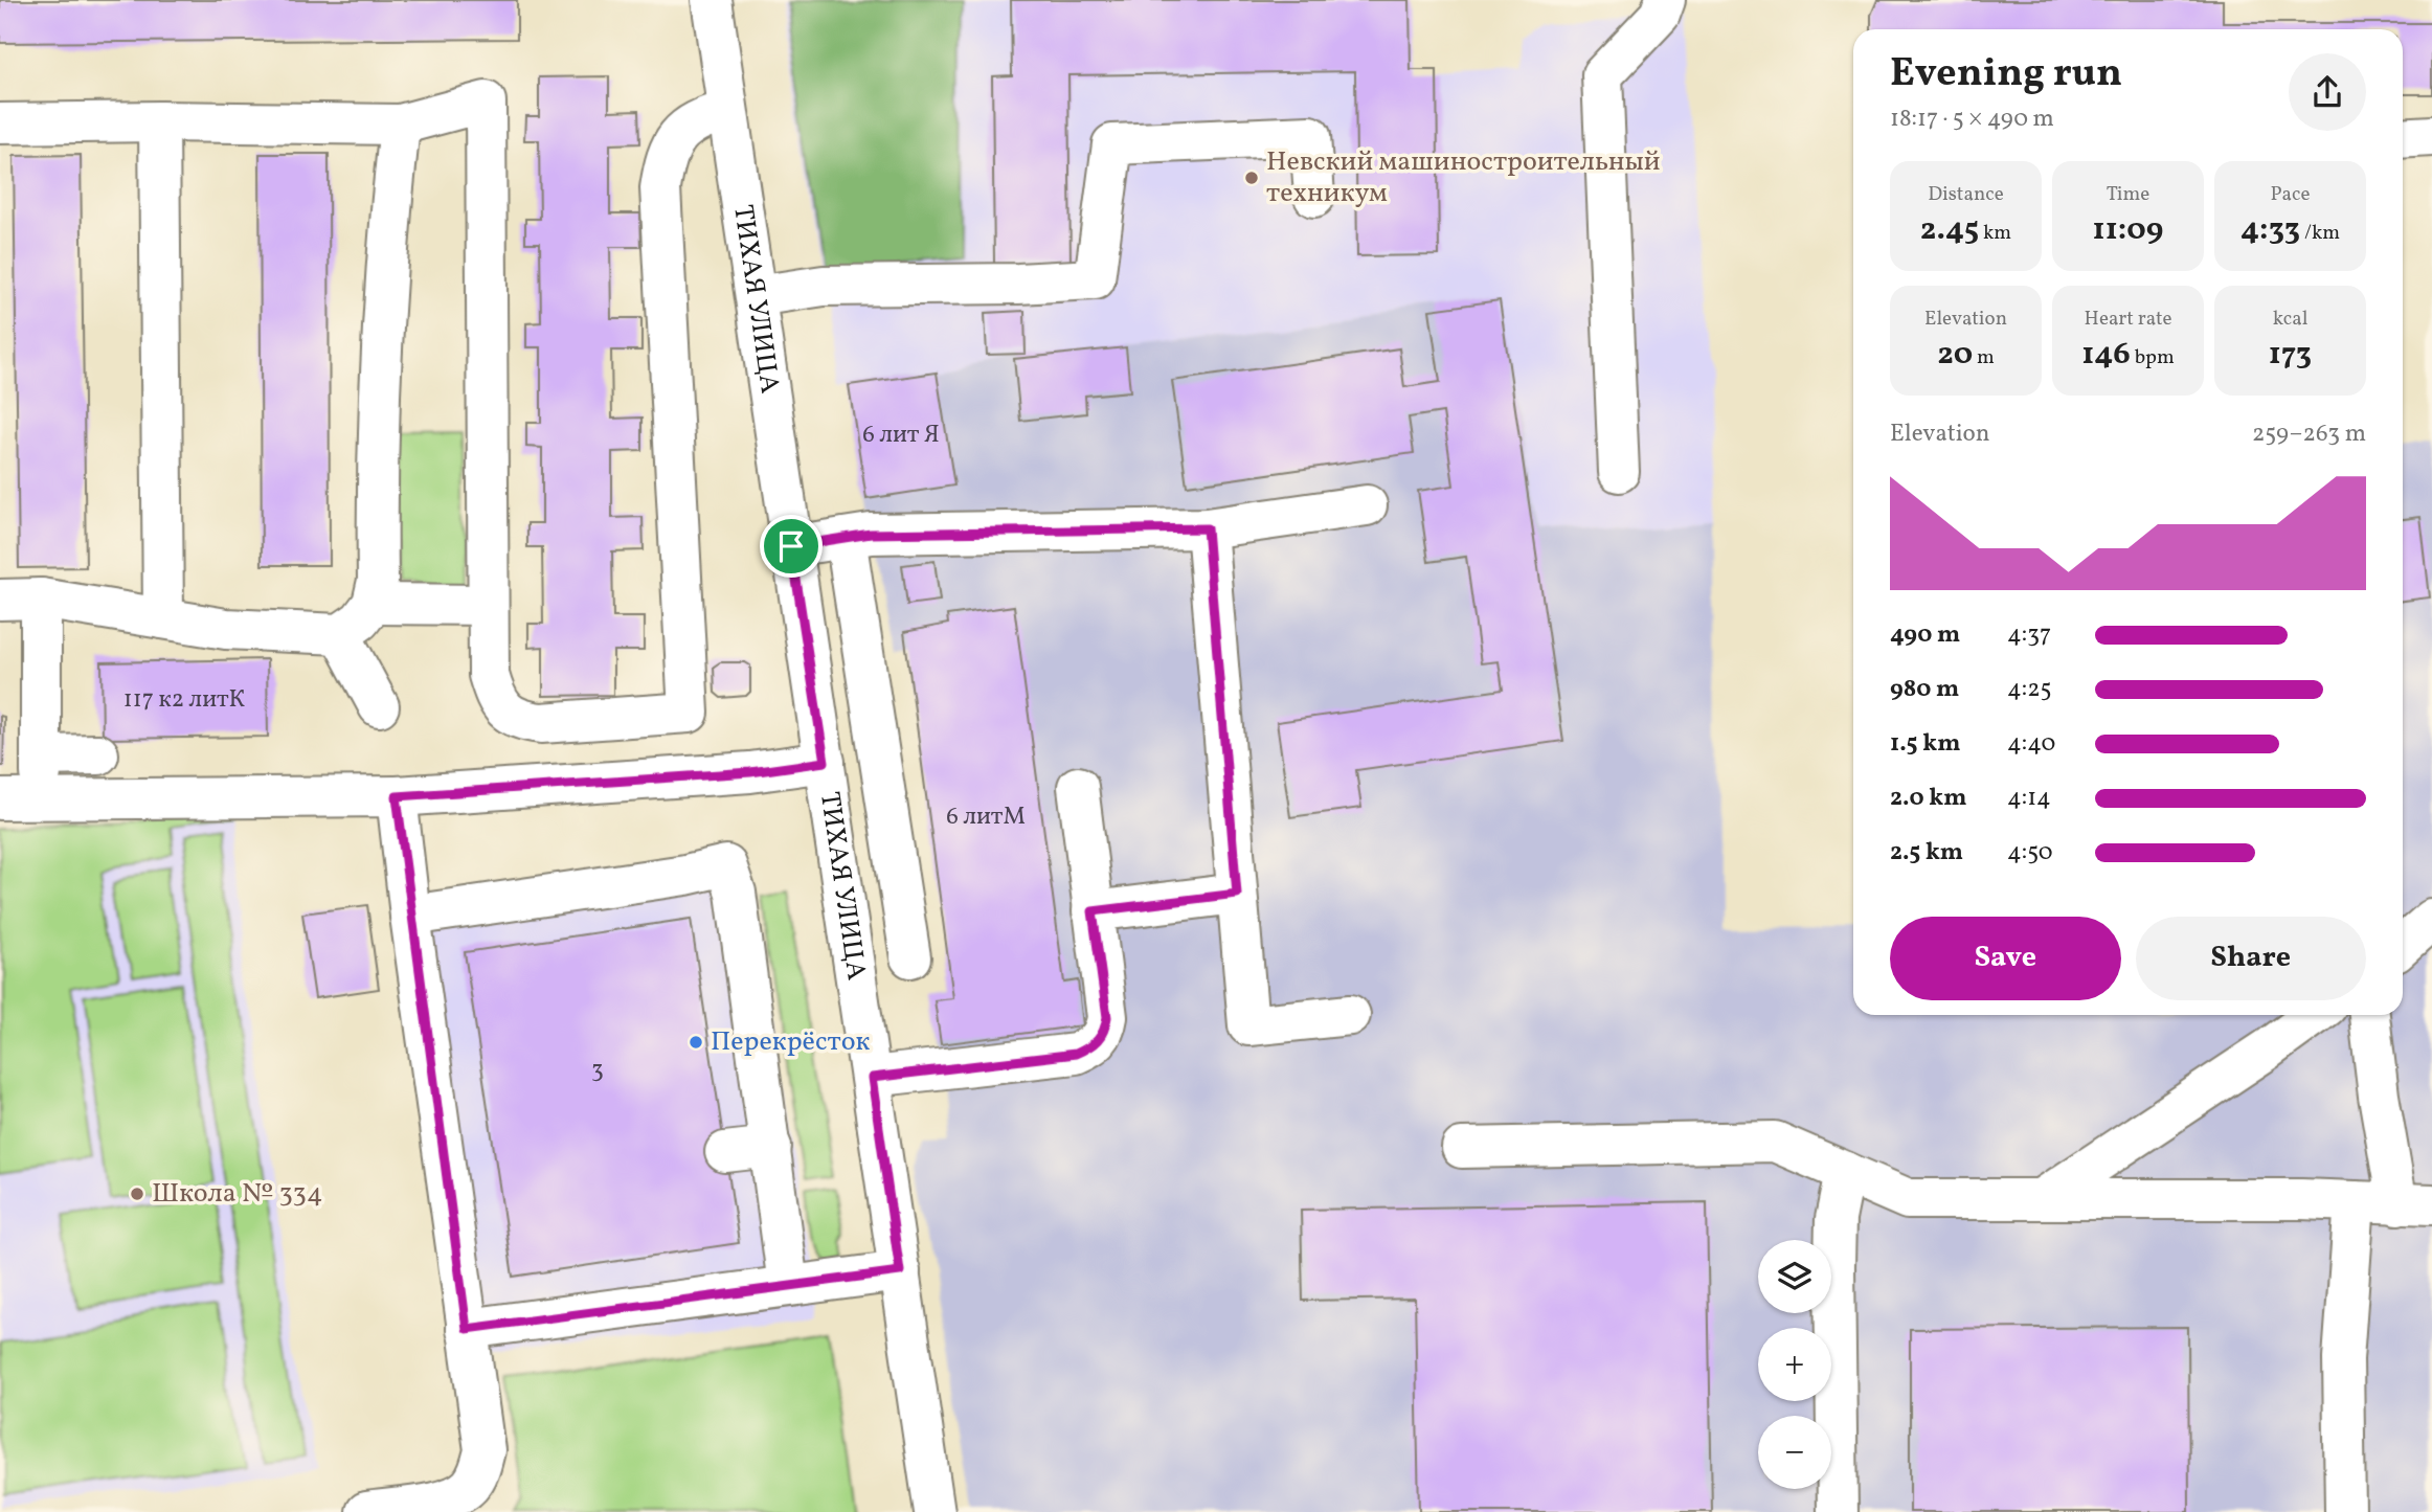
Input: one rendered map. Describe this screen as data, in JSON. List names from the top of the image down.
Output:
{
  "streets": {
    "street": ["ТИХАЯ УЛИЦА"]
  },
  "places": ["Невский машиностроительный техникум", "Перекрёсток", "Школа № 334"],
  "house_numbers": [
    "6 лит Я",
    "117 к2 литК",
    "6 литМ",
    "3"
  ],
  "page": {
    "heading": ["Evening run", "18:17 · 5 × 490 m"],
    "stats": [
      ["Distance", "2.45 km"],
      ["Time", "11:09"],
      ["Pace", "4:33 /km"],
      ["Elevation", "20 m"],
      ["Heart rate", "146 bpm"],
      ["kcal", "173"]
    ],
    "chart": ["Elevation", "259–263 m"],
    "list": [
      {
        "name": "490 m",
        "note": "4:37"
      },
      {
        "name": "980 m",
        "note": "4:25"
      },
      {
        "name": "1.5 km",
        "note": "4:40"
      },
      {
        "name": "2.0 km",
        "note": "4:14"
      },
      {
        "name": "2.5 km",
        "note": "4:50"
      }
    ],
    "buttons": ["Save", "Share"],
    "map_buttons": ["+", "−"]
  }
}
